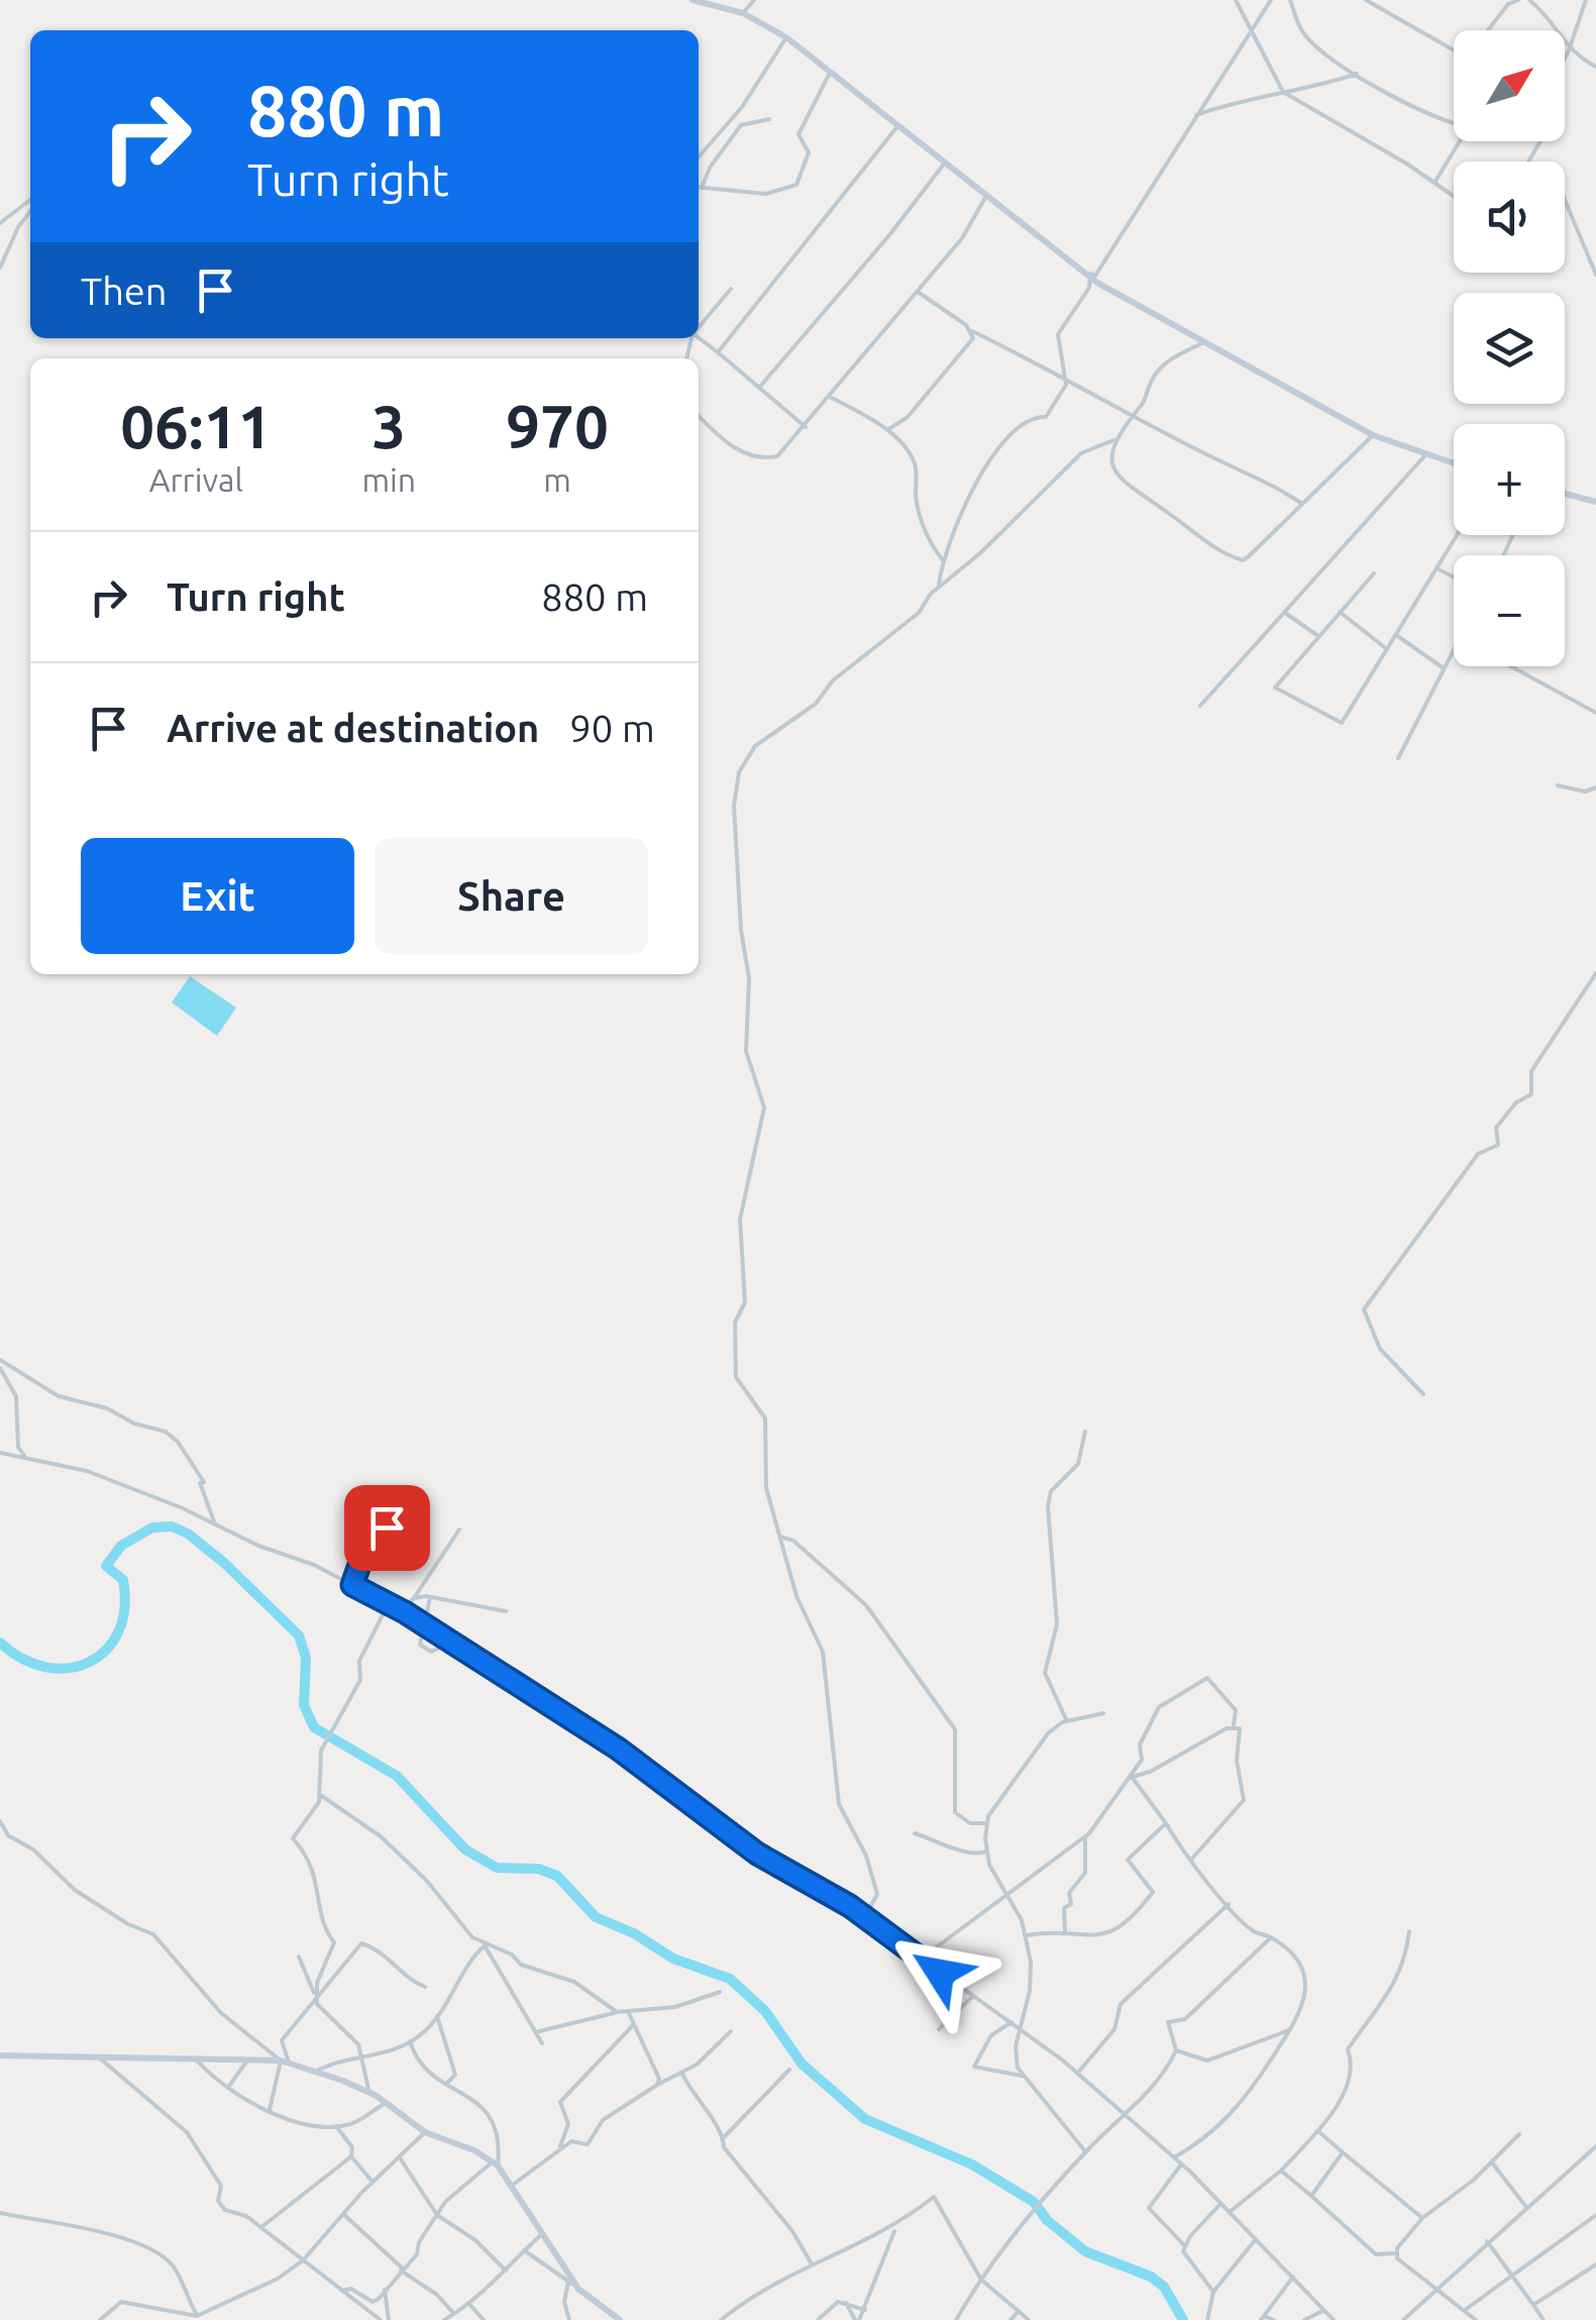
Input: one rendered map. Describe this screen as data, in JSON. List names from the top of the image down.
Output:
{
  "north": "top right",
  "page": {
    "map_buttons": ["+", "−"],
    "turn": ["880 m", "Turn right"],
    "then": "Then",
    "eta": [
      "06:11",
      "Arrival",
      "3",
      "min",
      "970",
      "m"
    ],
    "list": [
      {
        "name": "Turn right",
        "value": "880 m"
      },
      {
        "name": "Arrive at destination",
        "value": "90 m"
      }
    ],
    "buttons": ["Exit", "Share"]
  }
}
